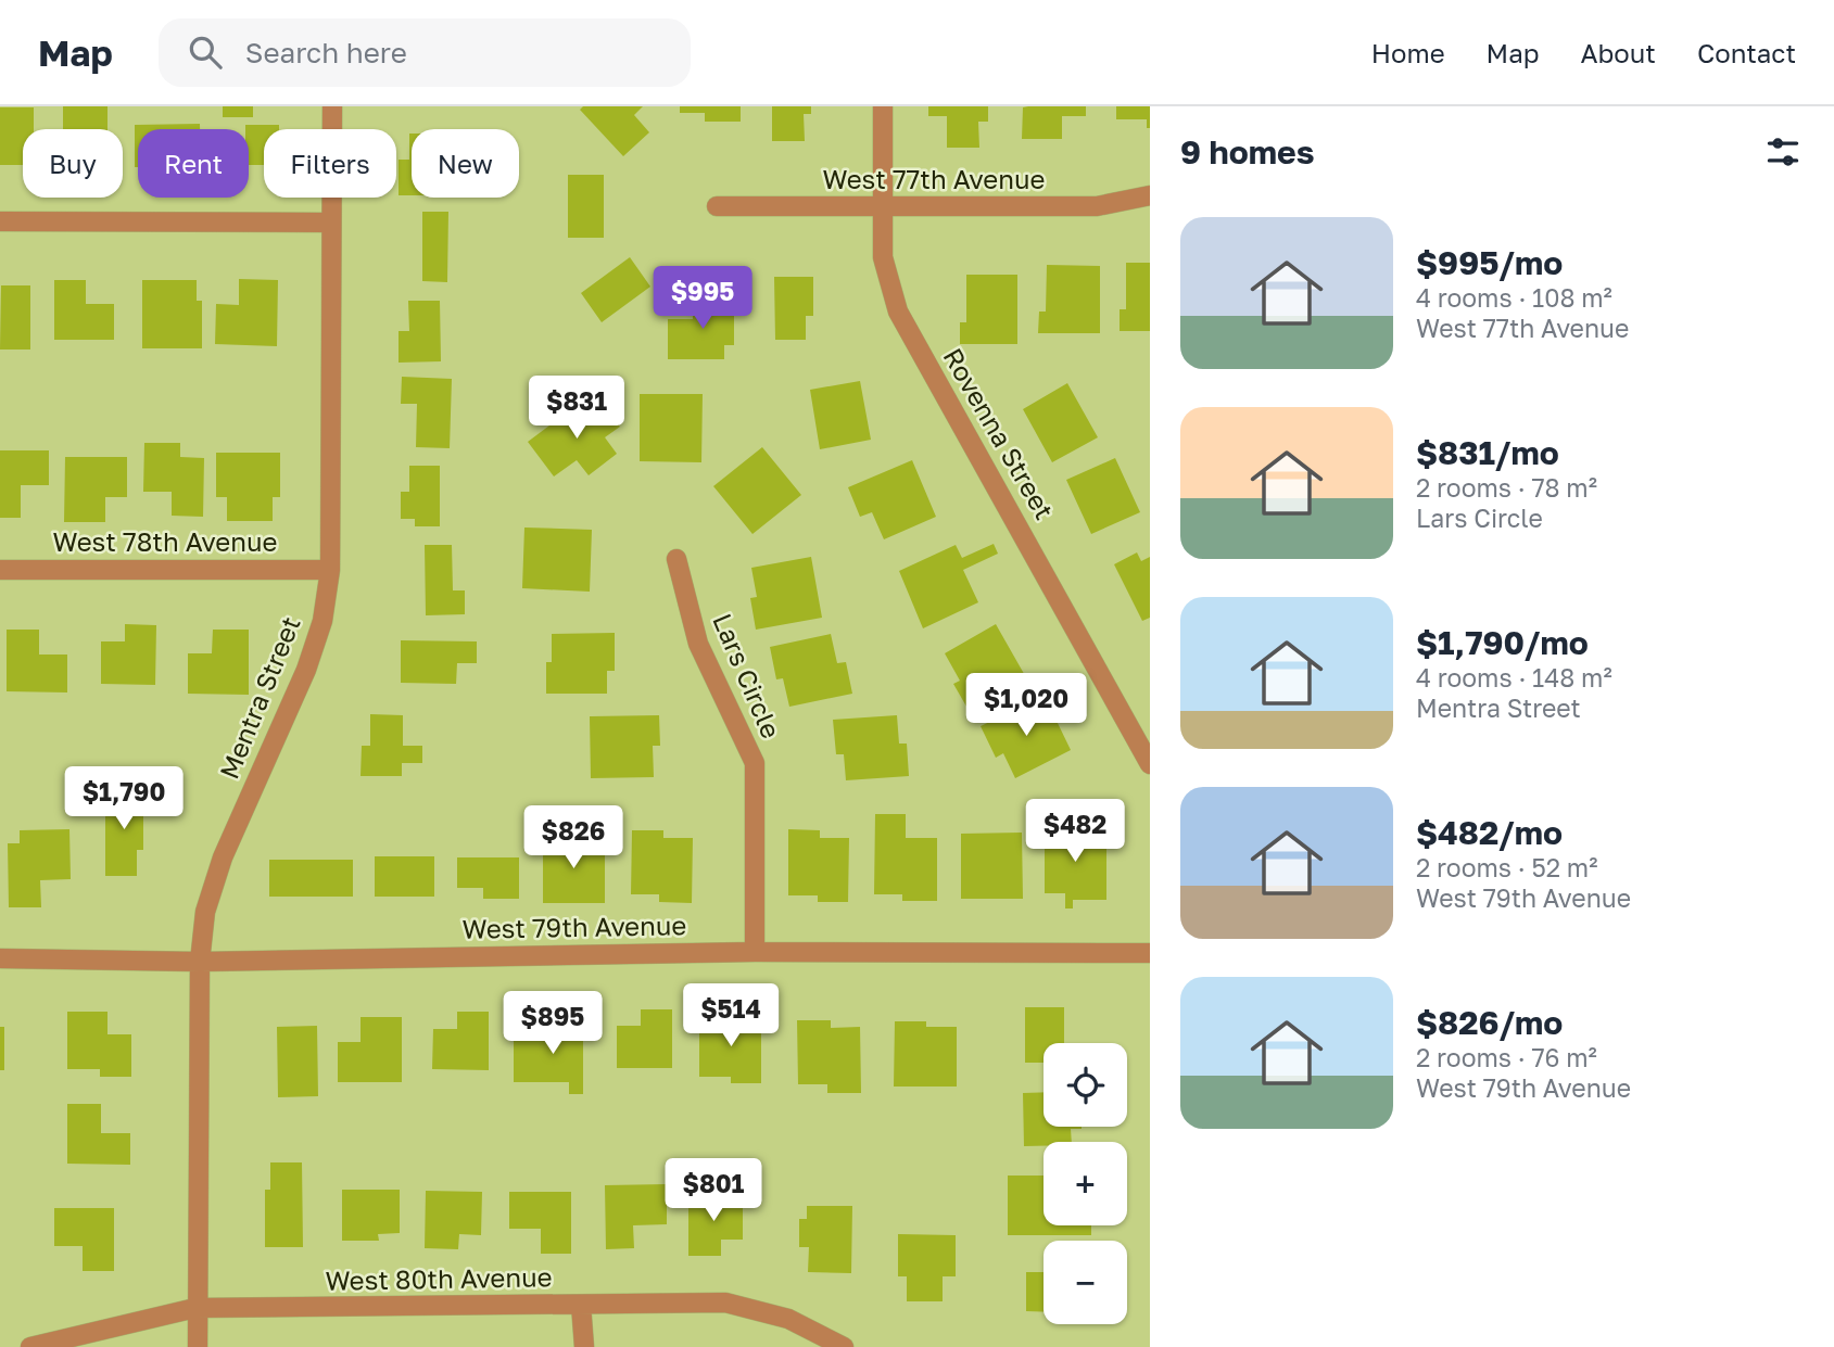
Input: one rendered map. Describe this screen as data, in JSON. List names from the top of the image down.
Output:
{
  "streets": {
    "street": [
      "West 77th Avenue",
      "Rovenna Street",
      "West 78th Avenue",
      "Lars Circle",
      "Mentra Street",
      "West 79th Avenue",
      "West 80th Avenue"
    ]
  },
  "crossings": [
    ["West 77th Avenue", "Rovenna Street"],
    ["West 78th Avenue", "Mentra Street"],
    ["Lars Circle", "West 79th Avenue"],
    ["Mentra Street", "West 79th Avenue"],
    ["Mentra Street", "West 80th Avenue"]
  ],
  "page": {
    "header": "Map",
    "search": "Search here",
    "nav": [
      "Home",
      "Map",
      "About",
      "Contact"
    ],
    "heading": "9 homes",
    "chip": [
      "Buy",
      "Rent",
      "Filters",
      "New"
    ],
    "list": [
      {
        "name": "$995/mo",
        "note": "4 rooms · 108 m² · West 77th Avenue"
      },
      {
        "name": "$831/mo",
        "note": "2 rooms · 78 m² · Lars Circle"
      },
      {
        "name": "$1,790/mo",
        "note": "4 rooms · 148 m² · Mentra Street"
      },
      {
        "name": "$482/mo",
        "note": "2 rooms · 52 m² · West 79th Avenue"
      },
      {
        "name": "$826/mo",
        "note": "2 rooms · 76 m² · West 79th Avenue"
      }
    ],
    "price": [
      "$995",
      "$831",
      "$1,020",
      "$1,790",
      "$482",
      "$826",
      "$514",
      "$895",
      "$801"
    ],
    "map_buttons": ["+", "−"]
  }
}
